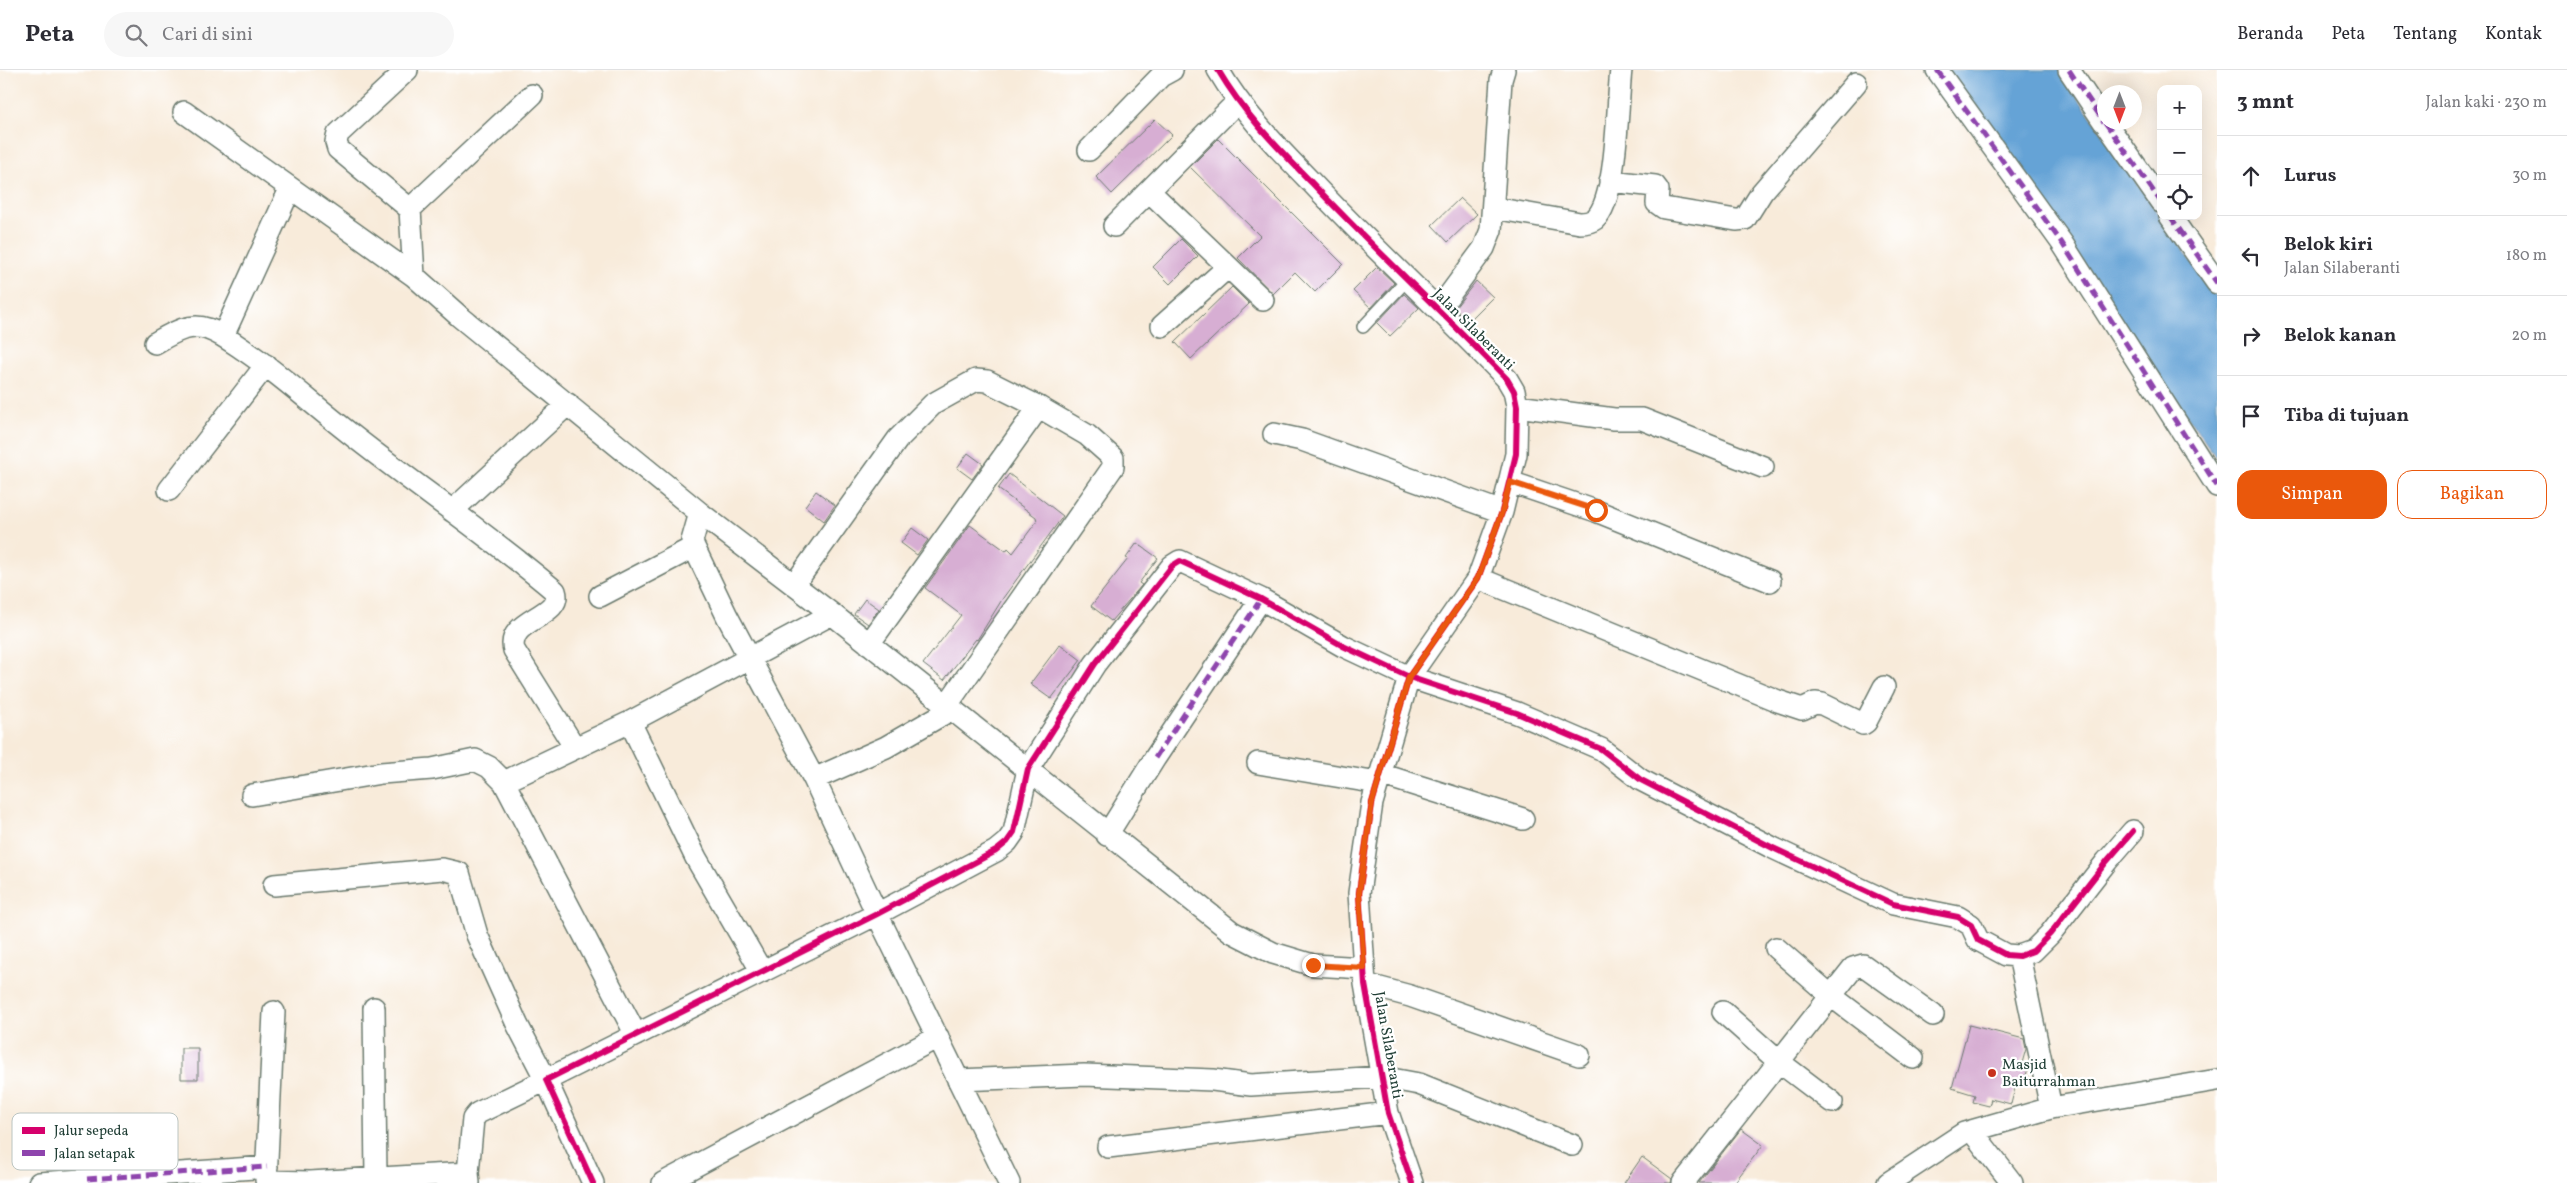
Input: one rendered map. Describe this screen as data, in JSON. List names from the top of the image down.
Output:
{
  "streets": {
    "street": ["Jalan Silaberanti"]
  },
  "places": ["Masjid Baiturrahman"],
  "legend": ["Jalur sepeda", "Jalan setapak"],
  "north": "bottom",
  "page": {
    "header": "Peta",
    "search": "Cari di sini",
    "nav": [
      "Beranda",
      "Peta",
      "Tentang",
      "Kontak"
    ],
    "heading": ["3 mnt", "Jalan kaki · 230 m"],
    "map_buttons": ["+", "−"],
    "list": [
      ["Lurus", "30 m"],
      ["Belok kiri", "Jalan Silaberanti", "180 m"],
      ["Belok kanan", "20 m"],
      "Tiba di tujuan"
    ],
    "buttons": ["Simpan", "Bagikan"]
  }
}
